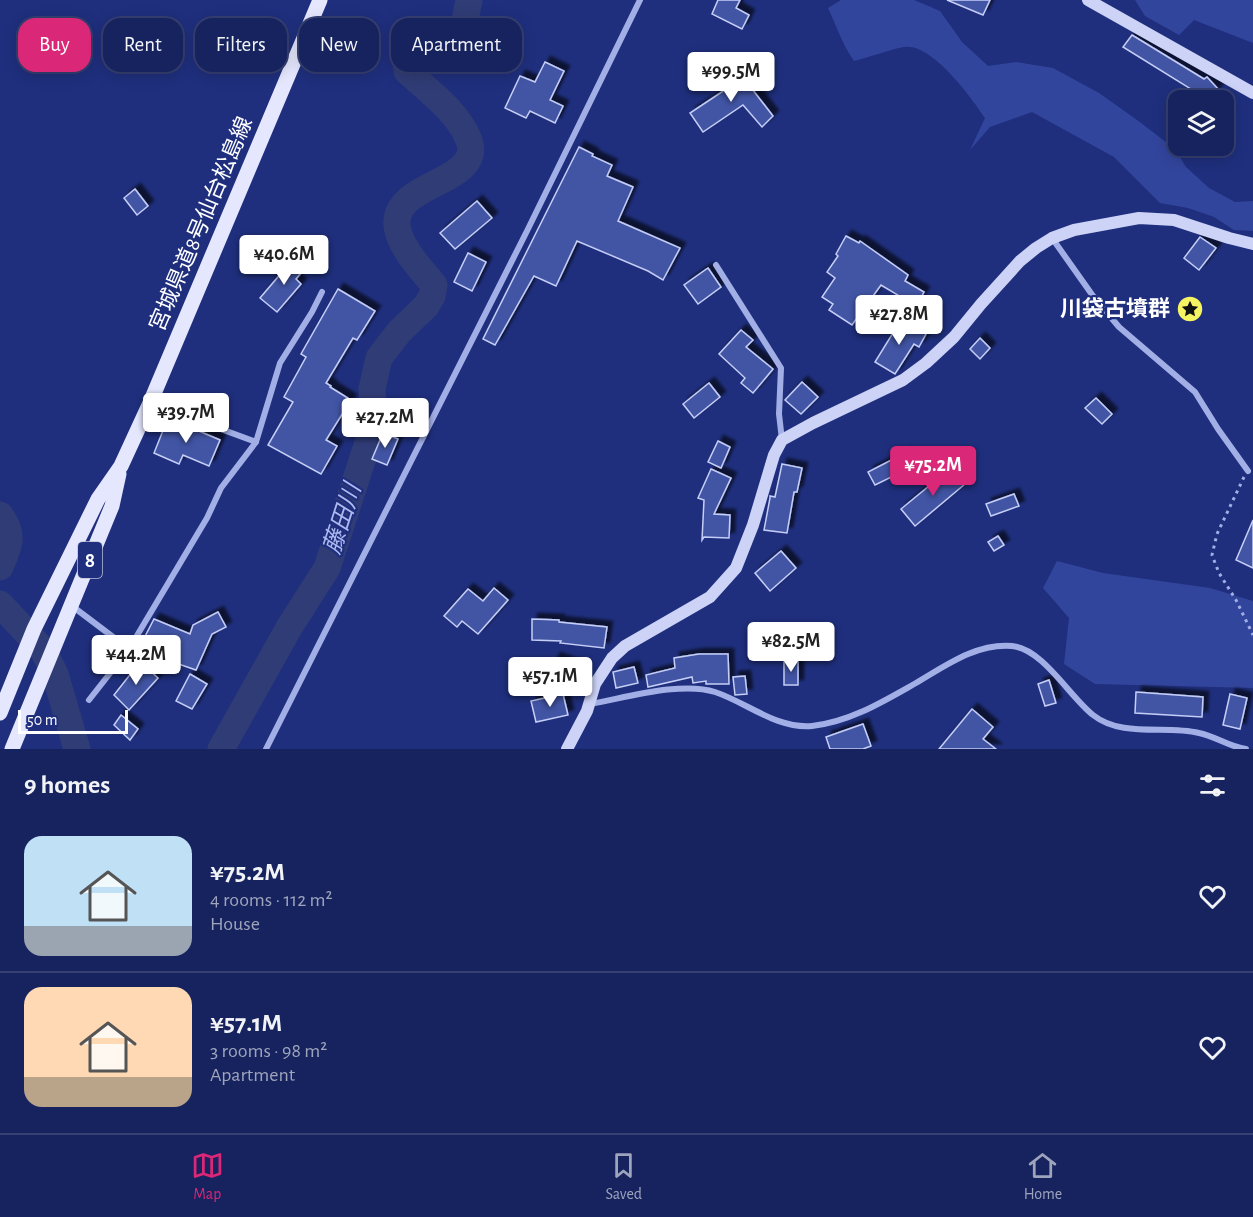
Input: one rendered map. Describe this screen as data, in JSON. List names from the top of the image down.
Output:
{
  "streets": {
    "main road": ["宮城県道8号仙台松島線", "8"]
  },
  "water": ["藤田川"],
  "places": {
    "place": ["川袋古墳群"]
  },
  "scale_bar": "50 m",
  "page": {
    "chip": [
      "Buy",
      "Rent",
      "Filters",
      "New",
      "Apartment"
    ],
    "price": [
      "¥99.5M",
      "¥40.6M",
      "¥27.8M",
      "¥39.7M",
      "¥27.2M",
      "¥75.2M",
      "¥82.5M",
      "¥44.2M",
      "¥57.1M"
    ],
    "scale": "50 m",
    "heading": "9 homes",
    "list": [
      {
        "name": "¥75.2M",
        "note": "4 rooms · 112 m² · House"
      },
      {
        "name": "¥57.1M",
        "note": "3 rooms · 98 m² · Apartment"
      }
    ],
    "tabs": ["Map", "Saved", "Home"]
  }
}
